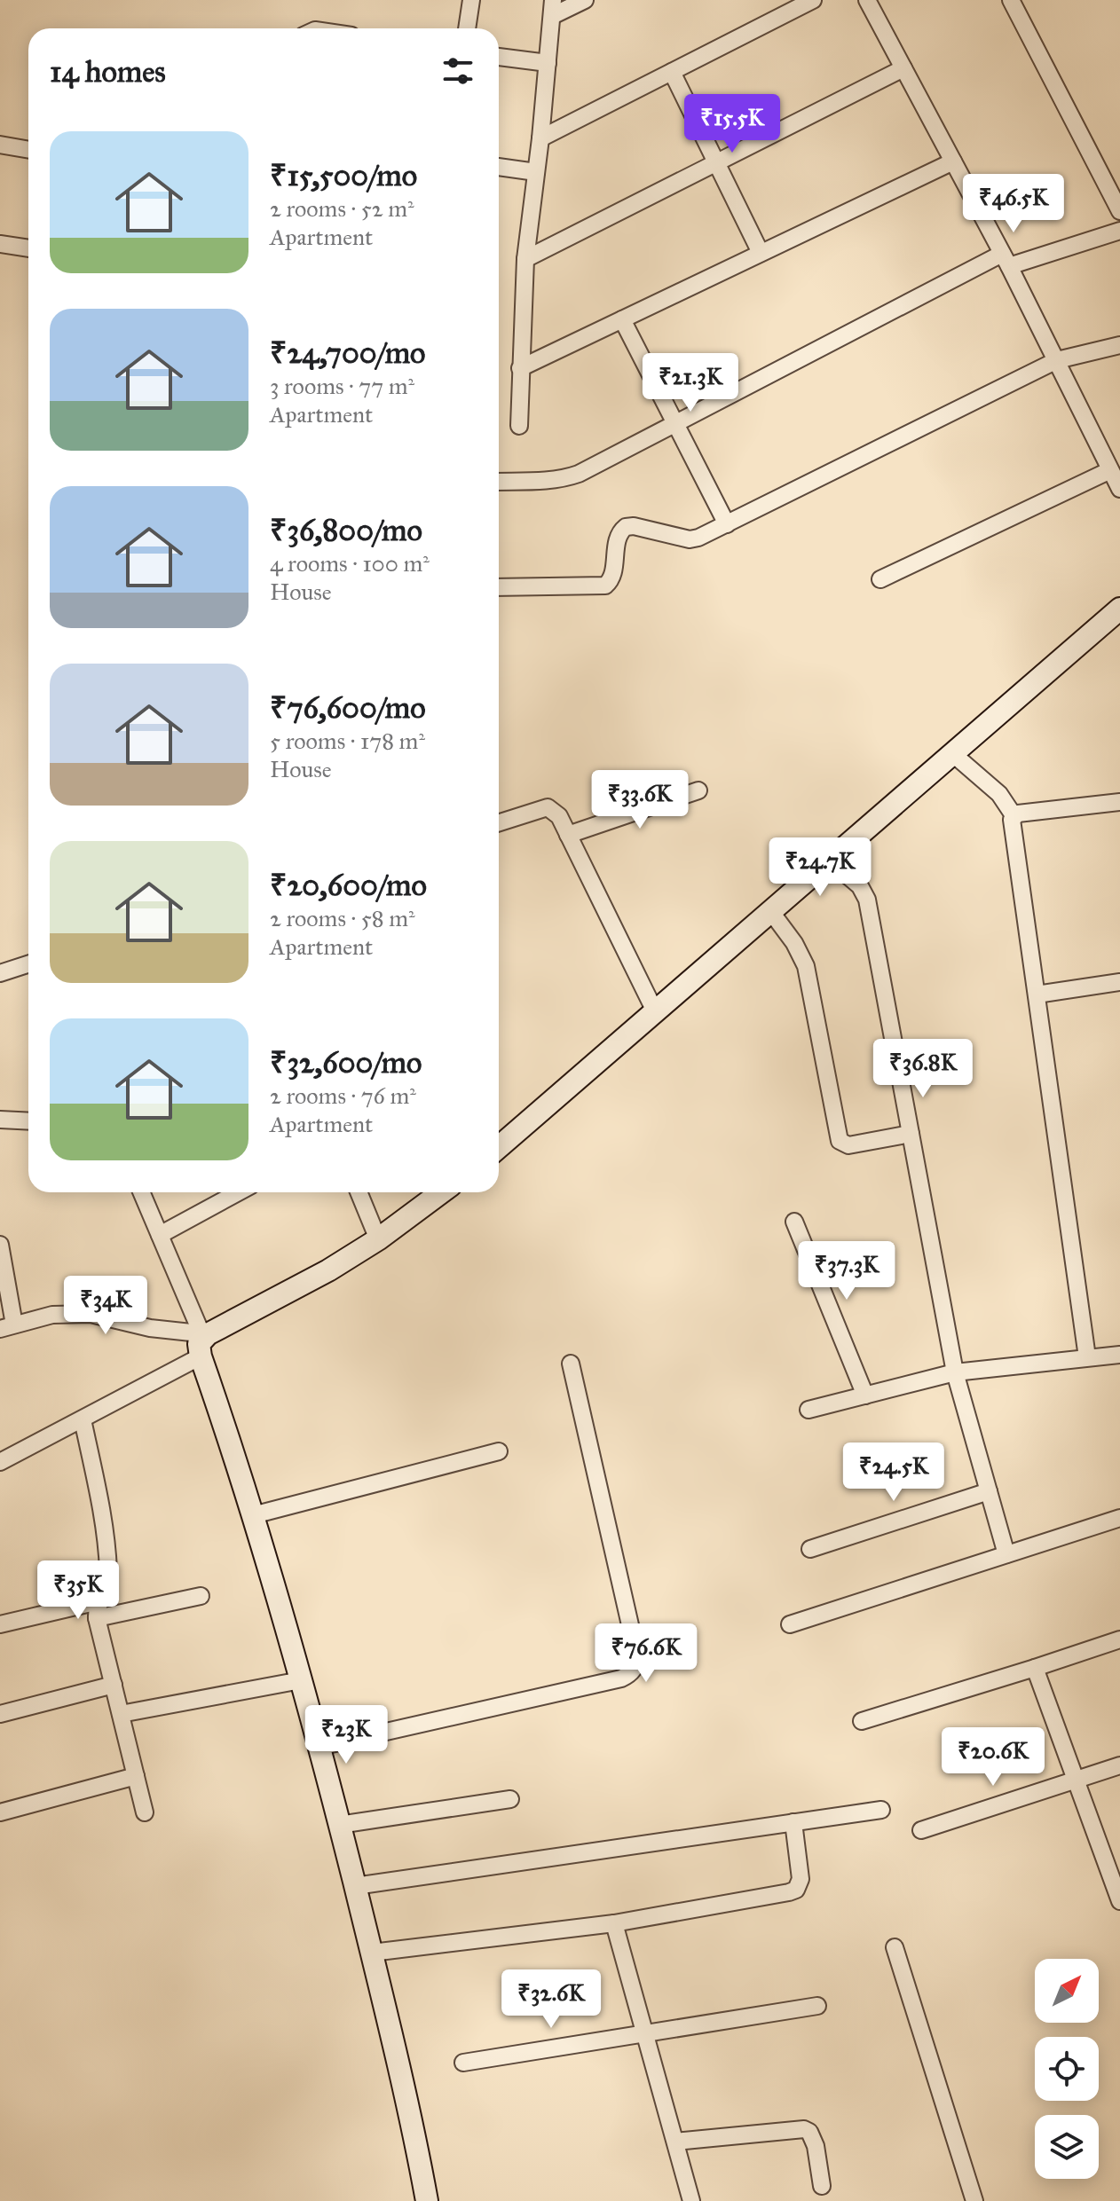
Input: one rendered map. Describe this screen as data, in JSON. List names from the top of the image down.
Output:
{
  "north": "top right",
  "page": {
    "heading": "14 homes",
    "price": [
      "₹15.5K",
      "₹46.5K",
      "₹21.3K",
      "₹33.6K",
      "₹24.7K",
      "₹36.8K",
      "₹37.3K",
      "₹34K",
      "₹24.5K",
      "₹35K",
      "₹76.6K",
      "₹23K",
      "₹20.6K",
      "₹32.6K"
    ],
    "list": [
      {
        "name": "₹15,500/mo",
        "note": "2 rooms · 52 m² · Apartment"
      },
      {
        "name": "₹24,700/mo",
        "note": "3 rooms · 77 m² · Apartment"
      },
      {
        "name": "₹36,800/mo",
        "note": "4 rooms · 100 m² · House"
      },
      {
        "name": "₹76,600/mo",
        "note": "5 rooms · 178 m² · House"
      },
      {
        "name": "₹20,600/mo",
        "note": "2 rooms · 58 m² · Apartment"
      },
      {
        "name": "₹32,600/mo",
        "note": "2 rooms · 76 m² · Apartment"
      }
    ]
  }
}
